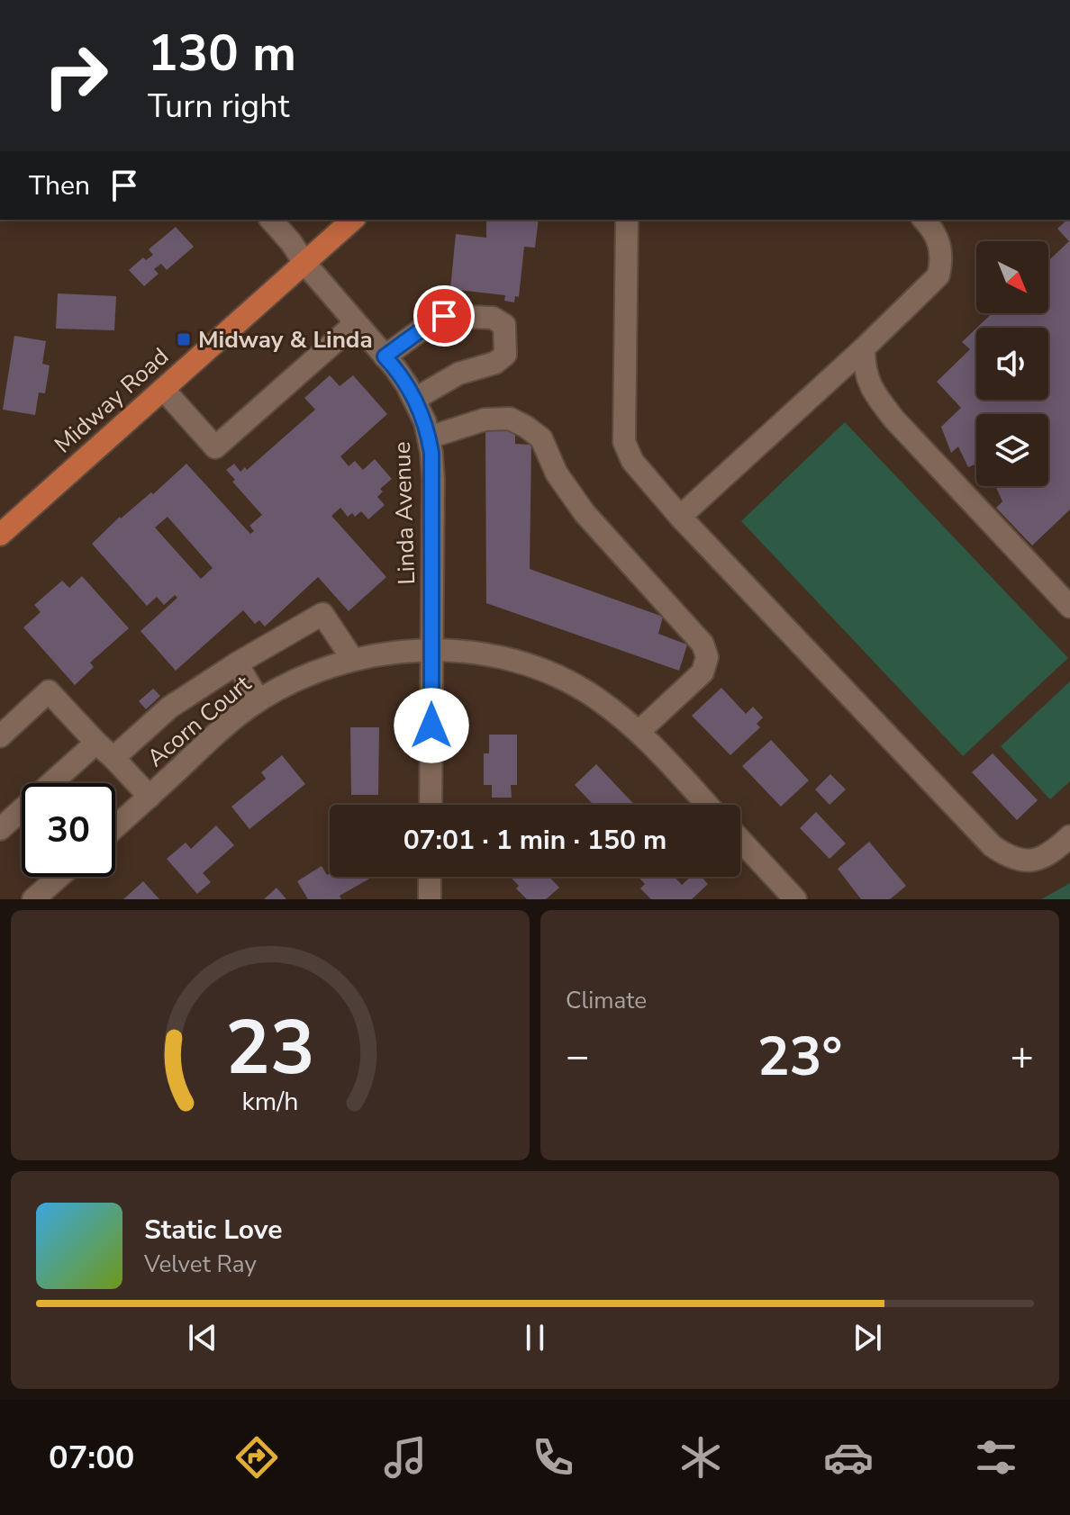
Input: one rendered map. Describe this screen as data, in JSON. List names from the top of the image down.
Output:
{
  "streets": {
    "main road": ["Midway Road"],
    "street": ["Linda Avenue", "Acorn Court"]
  },
  "crossings": [
    ["Midway Road", "Linda Avenue"],
    ["Linda Avenue", "Acorn Court"]
  ],
  "places": {
    "transit": ["Midway & Linda"]
  },
  "north": "bottom right",
  "page": {
    "turn": ["130 m", "Turn right"],
    "then": "Then",
    "limit": "30",
    "trip": "07:01 · 1 min · 150 m",
    "tile": "Climate",
    "heat": ["−", "23°", "+"],
    "song": ["Static Love", "Velvet Ray"],
    "tabs": "07:00",
    "gauge": ["23", "km/h"]
  }
}
